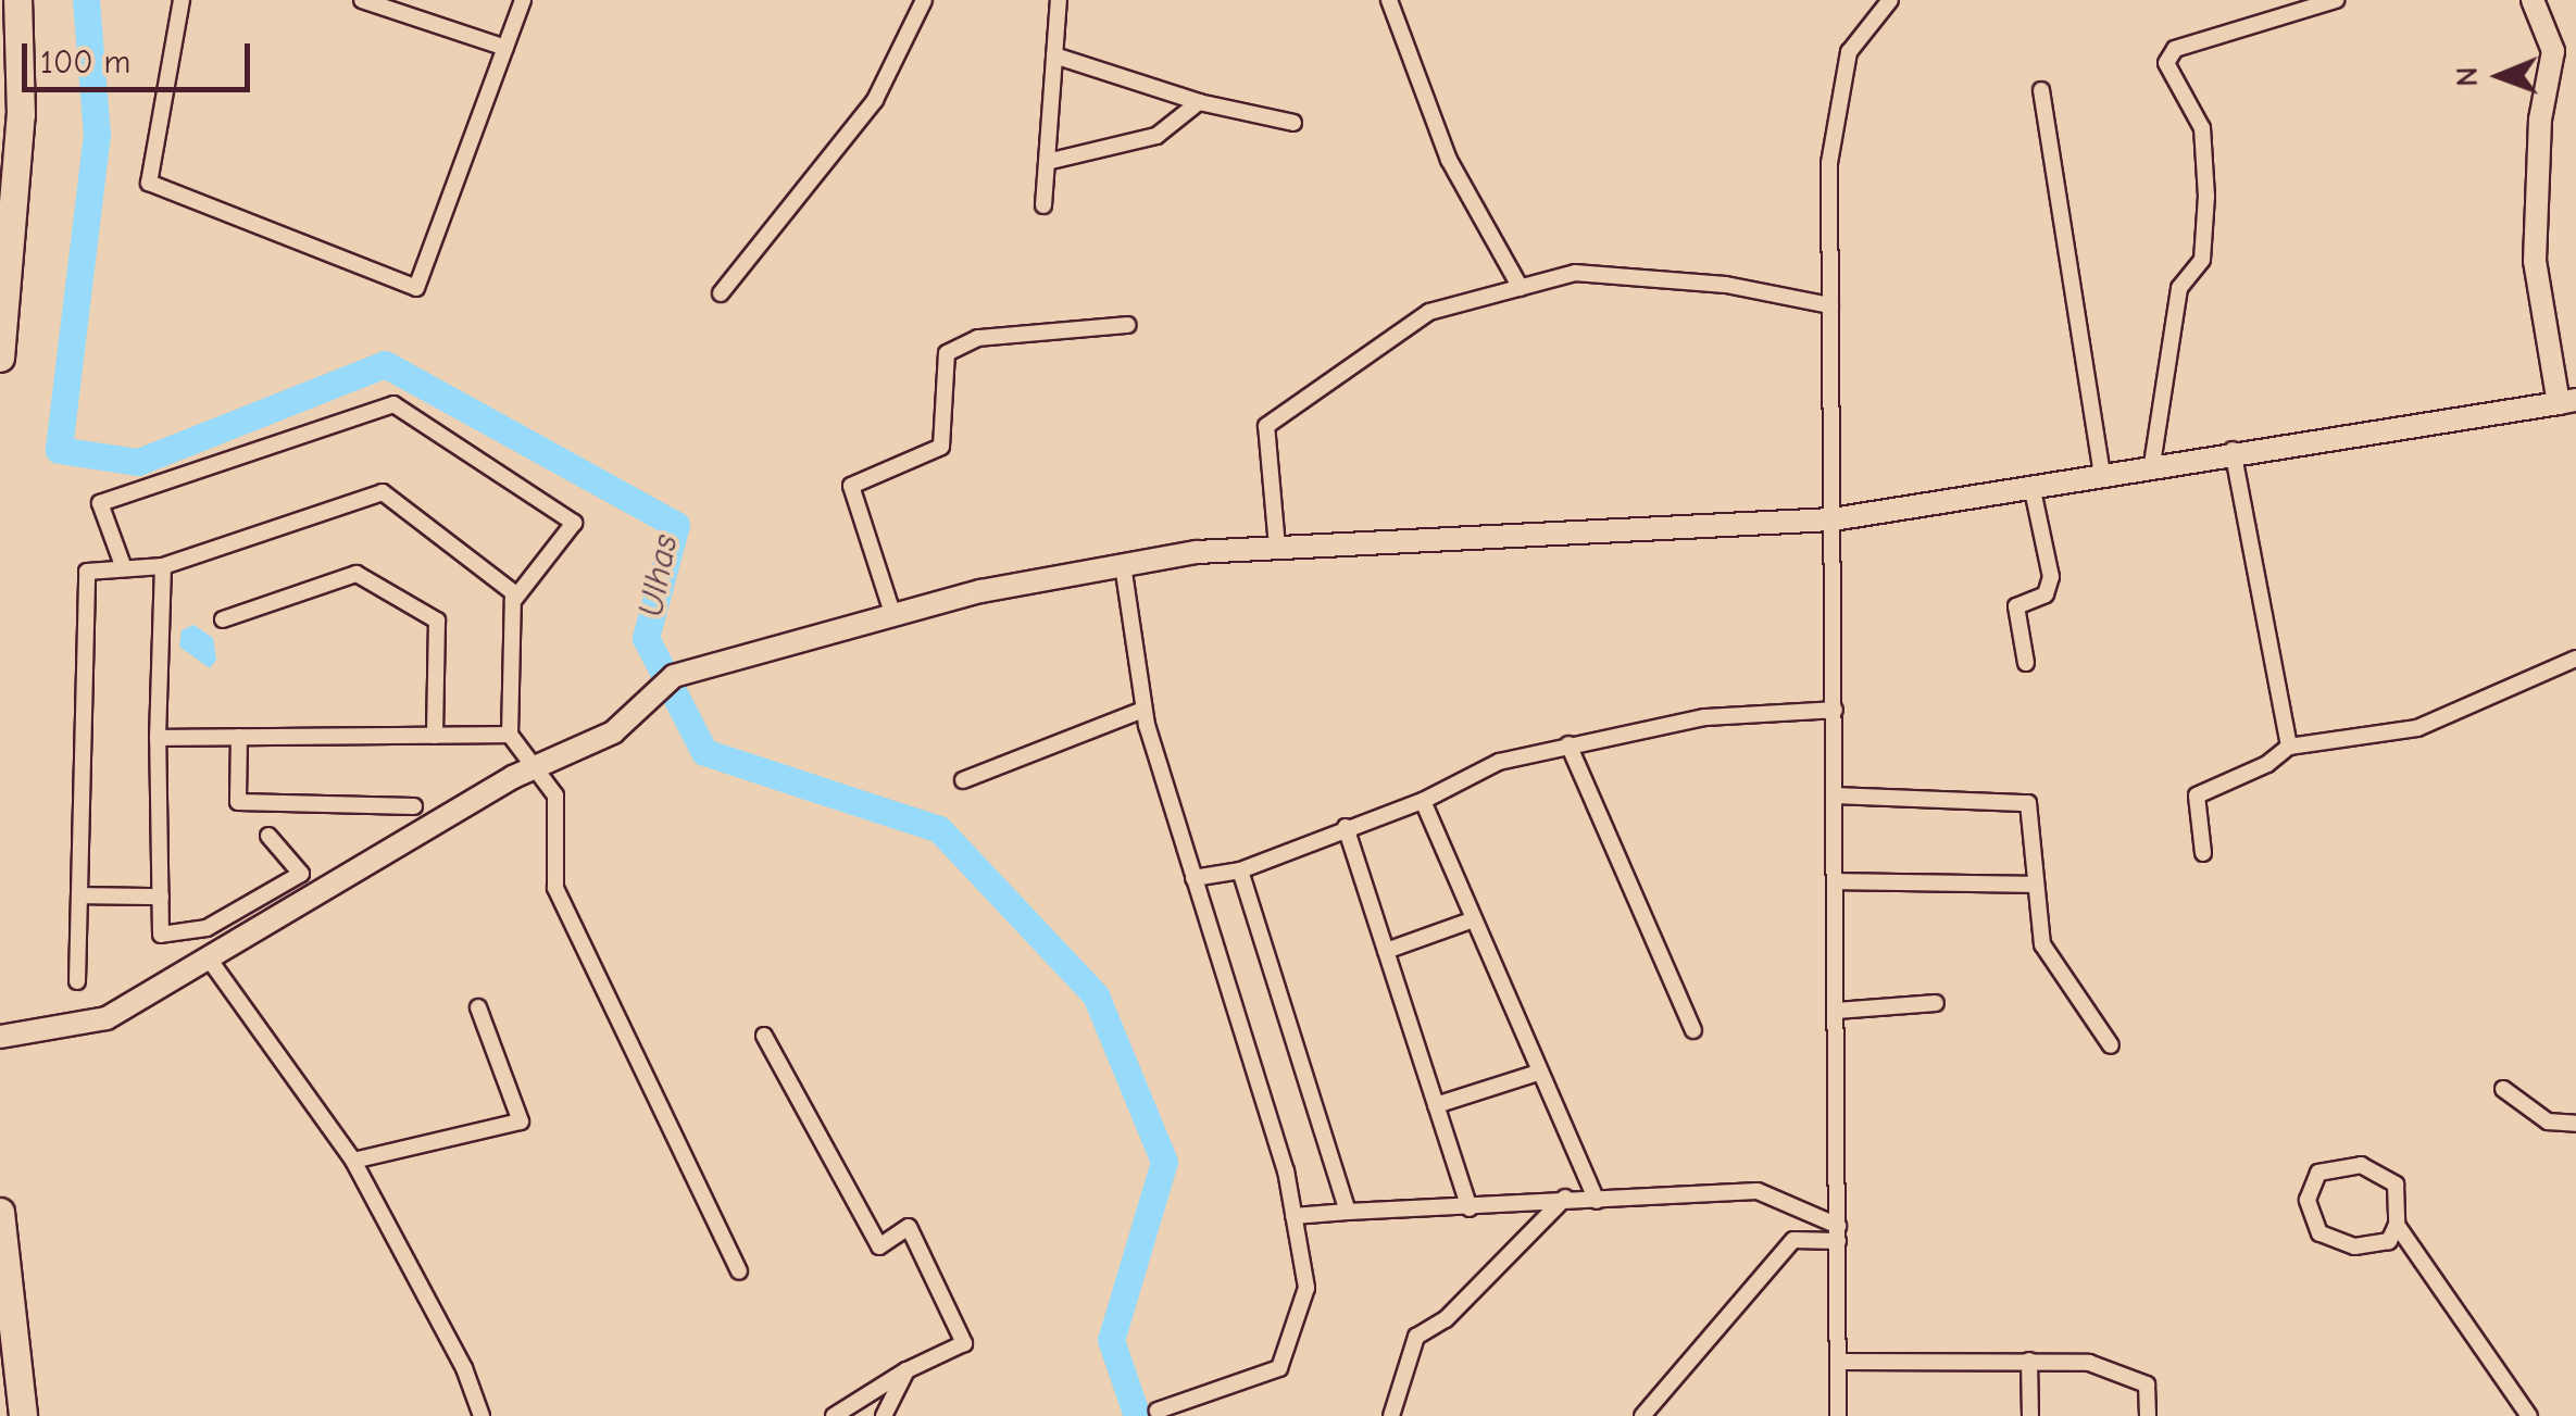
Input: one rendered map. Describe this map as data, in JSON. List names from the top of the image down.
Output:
{
  "water": ["Ulhas"],
  "scale_bar": "100 m",
  "north": "left"
}
